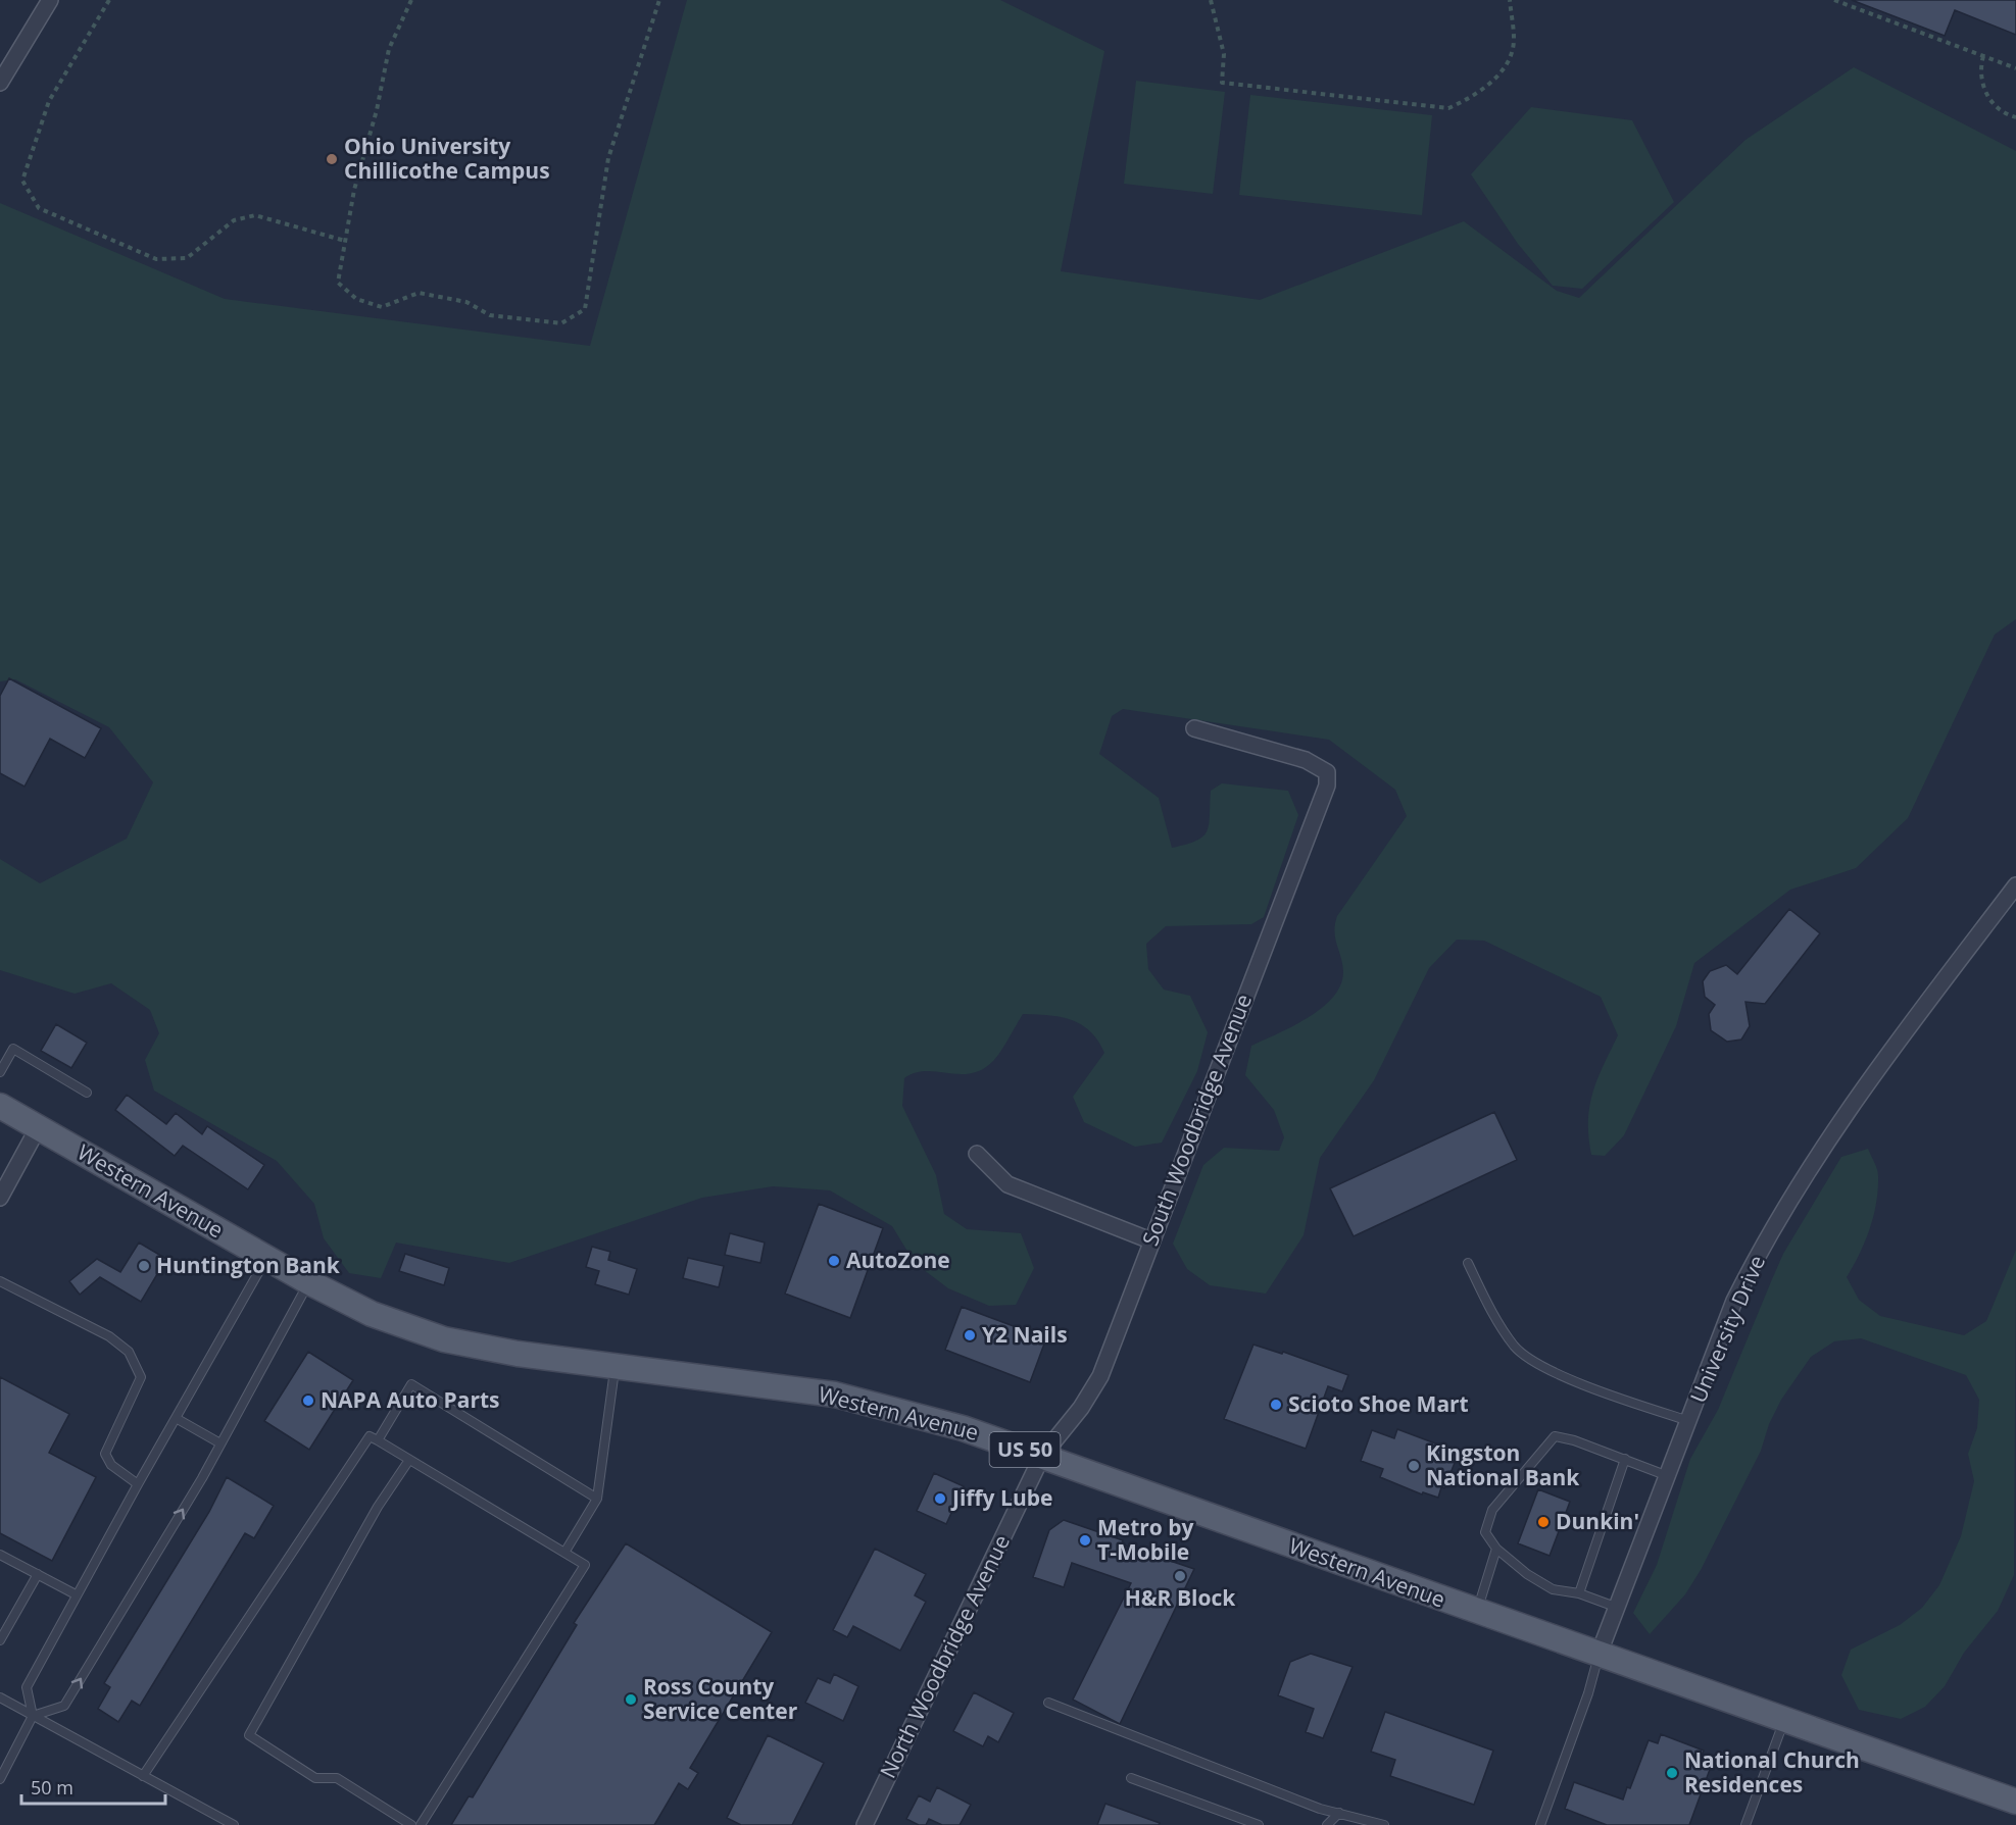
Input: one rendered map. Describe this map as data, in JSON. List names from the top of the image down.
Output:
{
  "streets": {
    "main road": ["Western Avenue", "US 50"],
    "street": ["South Woodbridge Avenue", "University Drive", "North Woodbridge Avenue"]
  },
  "crossings": [
    ["South Woodbridge Avenue", "Western Avenue"],
    ["South Woodbridge Avenue", "North Woodbridge Avenue"],
    ["Western Avenue", "University Drive"],
    ["Western Avenue", "North Woodbridge Avenue"]
  ],
  "places": [
    "Ohio University Chillicothe Campus",
    "AutoZone",
    "Huntington Bank",
    "Y2 Nails",
    "NAPA Auto Parts",
    "Scioto Shoe Mart",
    "Kingston National Bank",
    "Jiffy Lube",
    "Dunkin'",
    "Metro by T-Mobile",
    "H&R Block",
    "Ross County Service Center",
    "National Church Residences"
  ],
  "scale_bar": "50 m"
}
